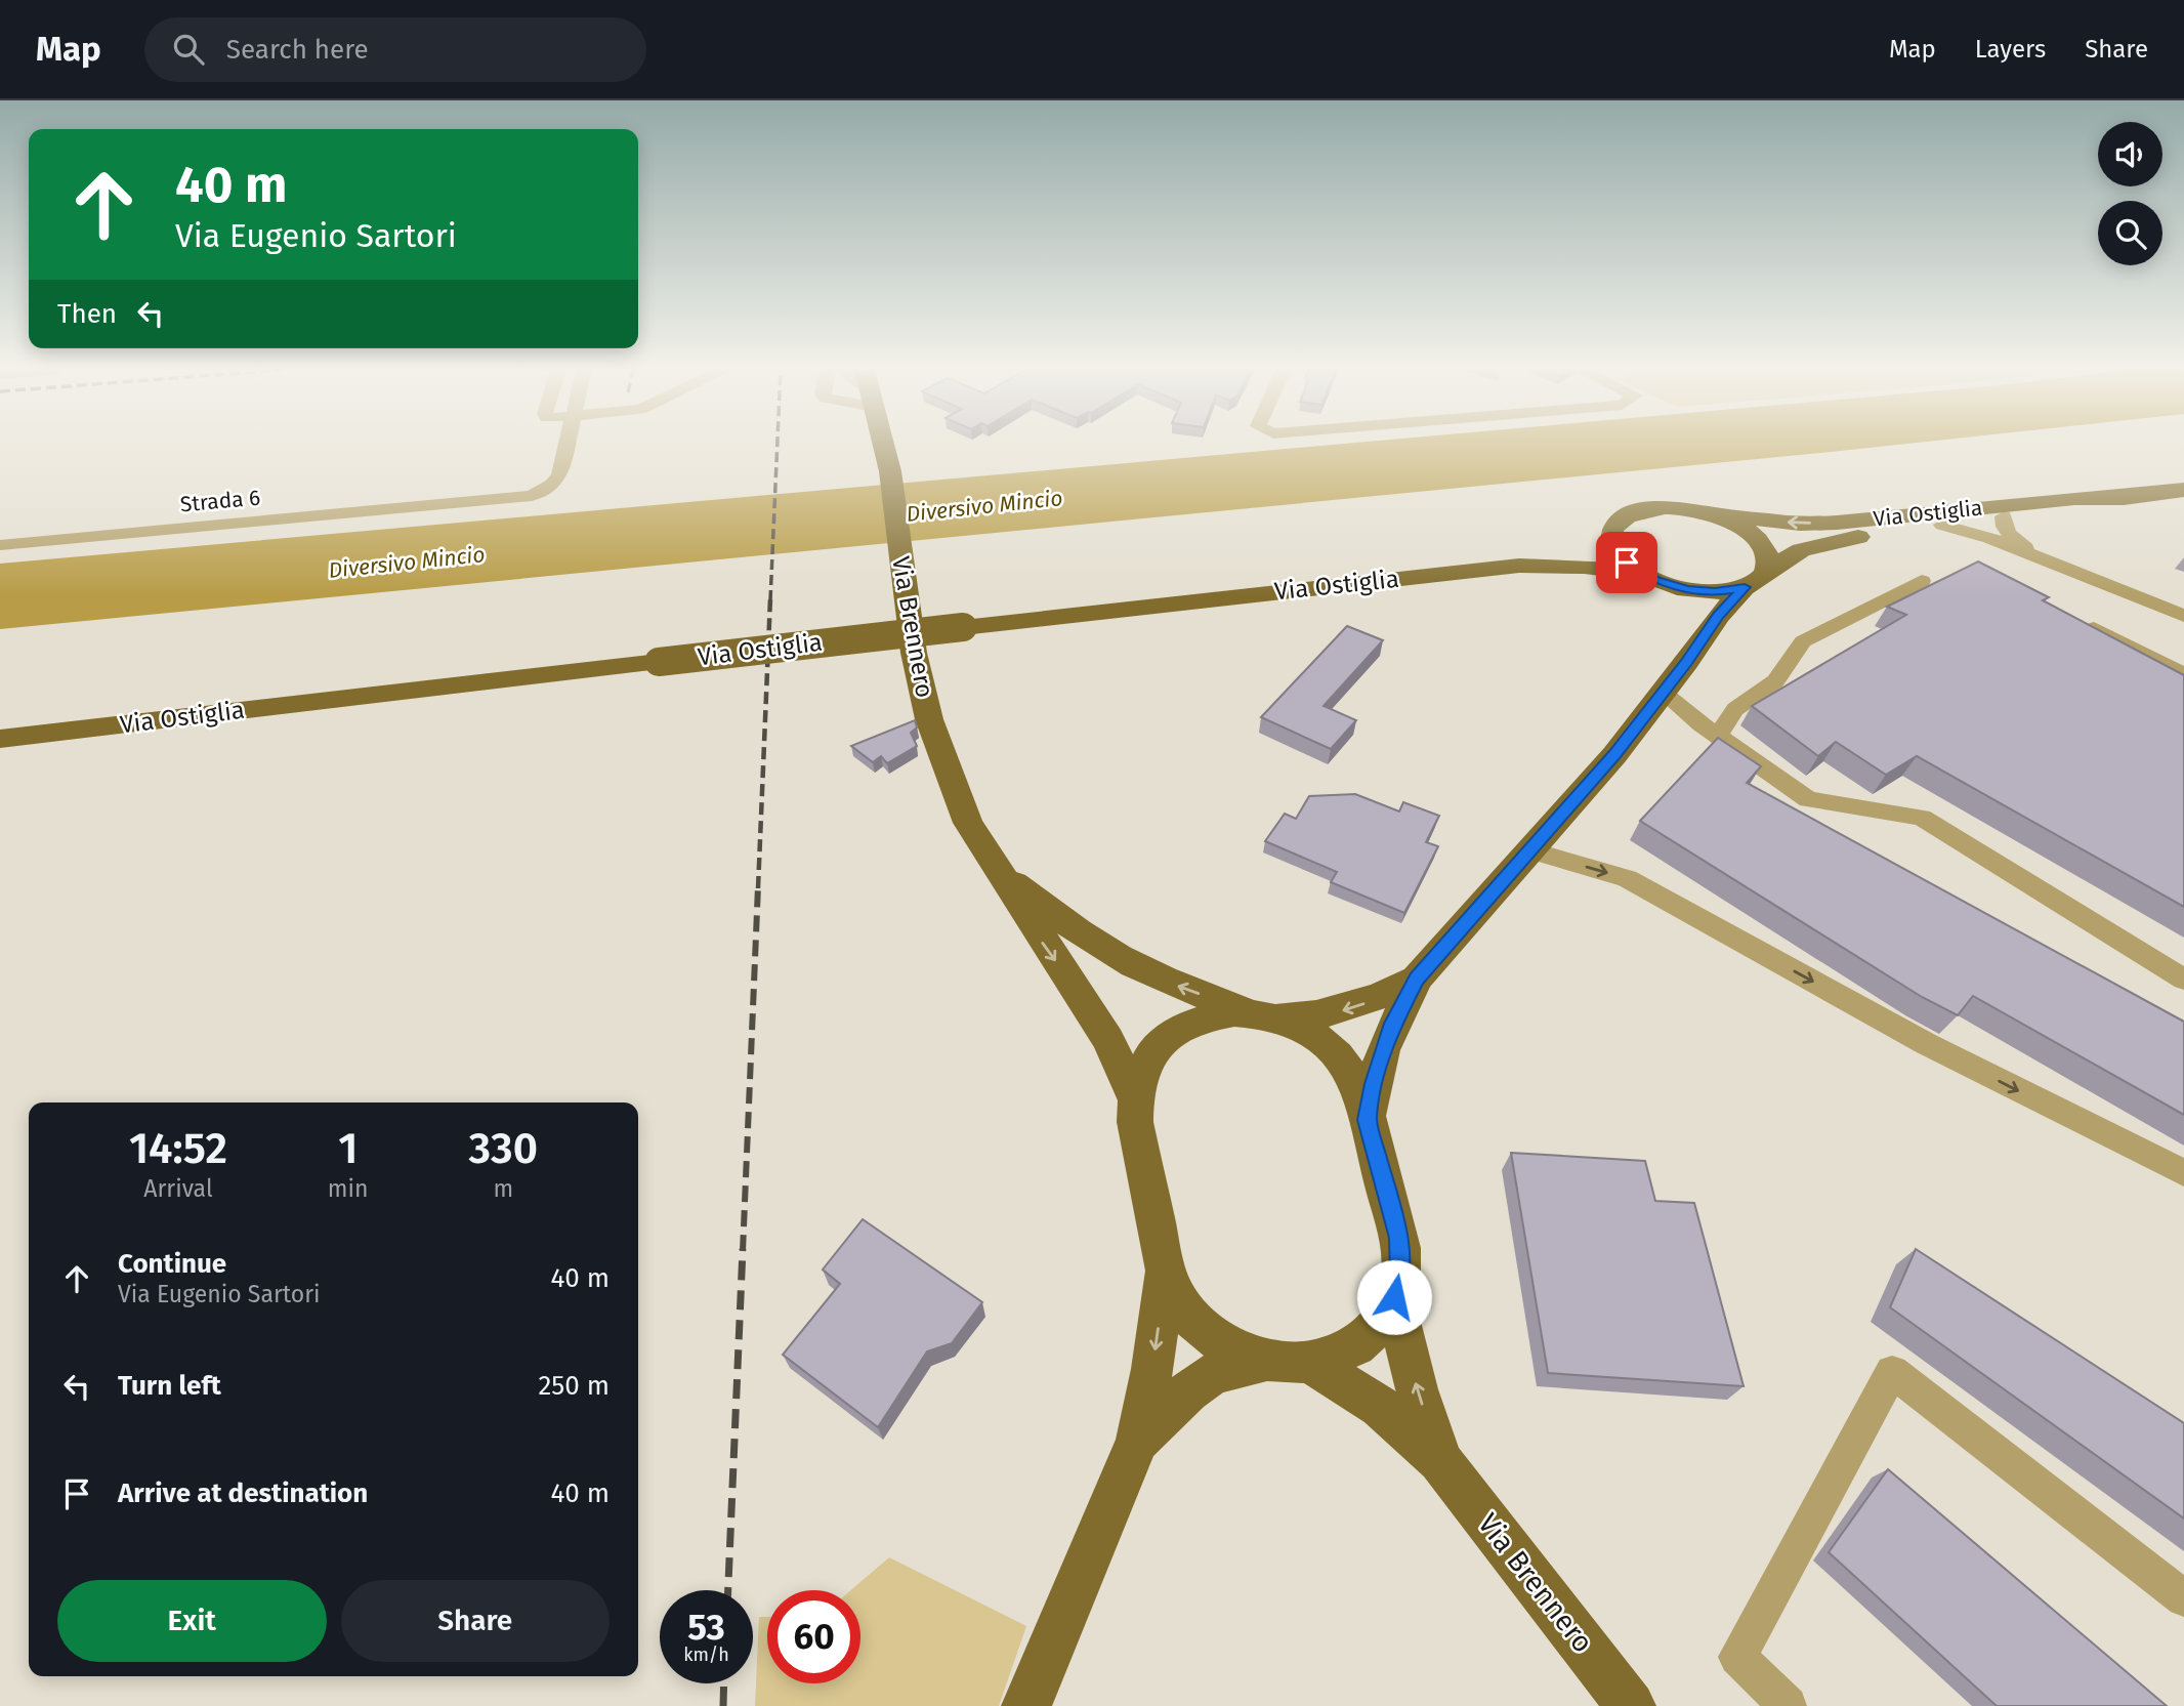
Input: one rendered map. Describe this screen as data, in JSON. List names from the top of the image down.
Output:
{
  "streets": {
    "main road": ["Via Ostiglia", "Via Brennero"],
    "street": ["Strada 6"]
  },
  "water": ["Diversivo Mincio"],
  "page": {
    "header": "Map",
    "search": "Search here",
    "nav": ["Map", "Layers", "Share"],
    "turn": ["40 m", "Via Eugenio Sartori"],
    "then": "Then",
    "eta": [
      "14:52",
      "Arrival",
      "1",
      "min",
      "330",
      "m"
    ],
    "list": [
      {
        "name": "Continue",
        "note": "Via Eugenio Sartori",
        "value": "40 m"
      },
      {
        "name": "Turn left",
        "value": "250 m"
      },
      {
        "name": "Arrive at destination",
        "value": "40 m"
      }
    ],
    "buttons": ["Exit", "Share"],
    "speed": "53 km/h",
    "limit": "60"
  }
}
